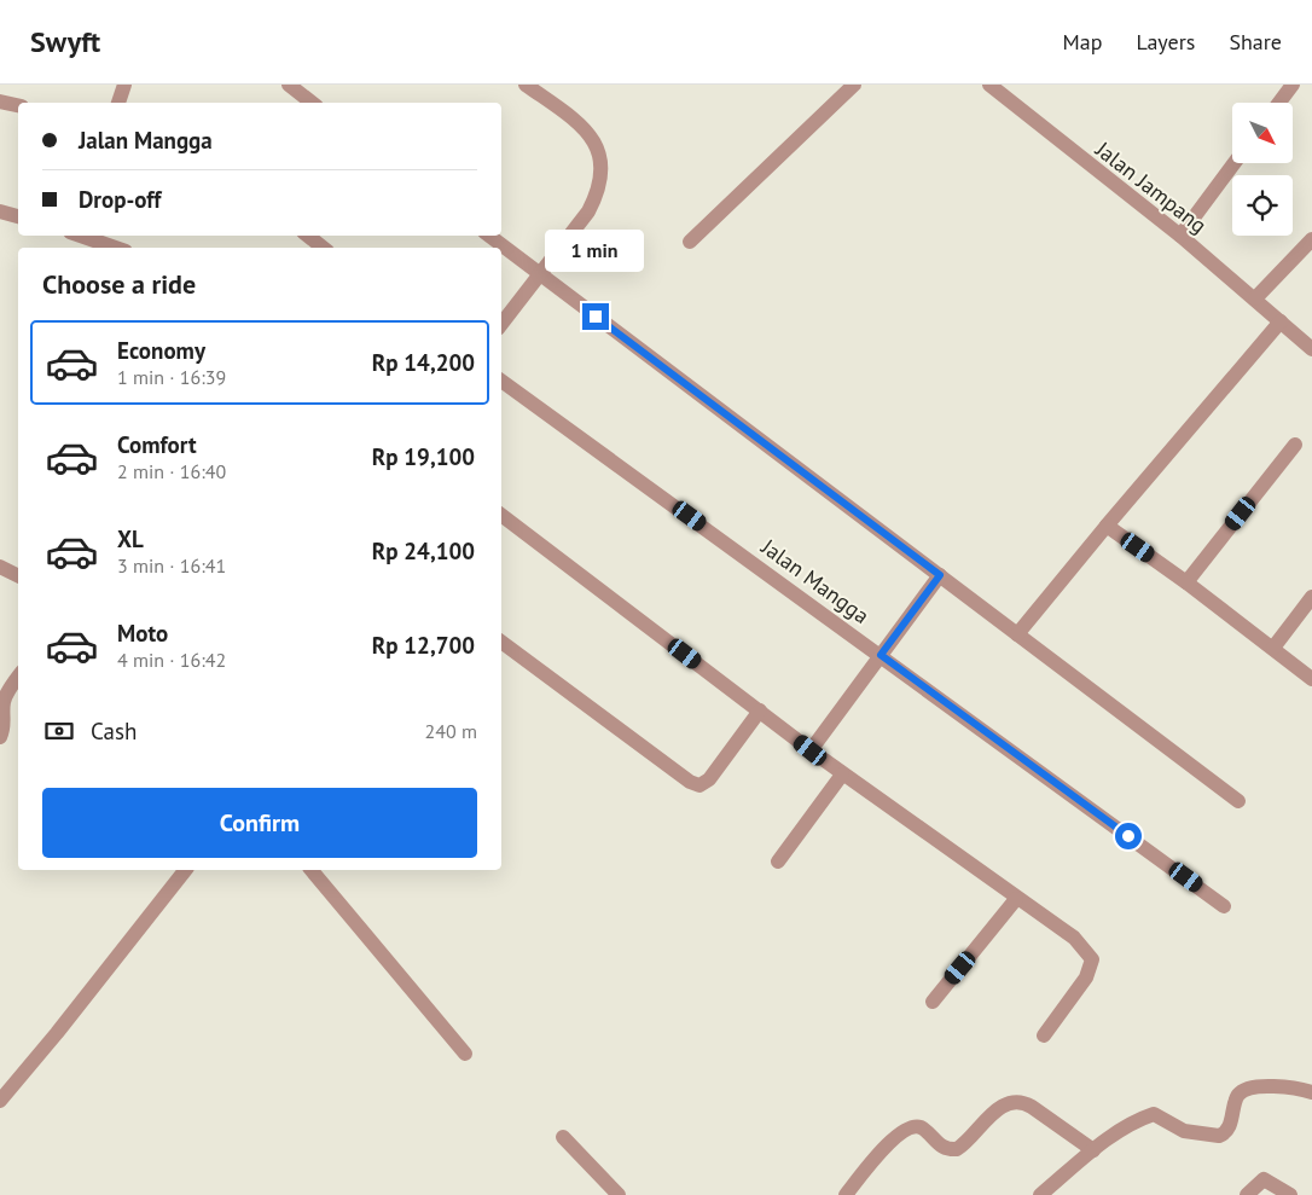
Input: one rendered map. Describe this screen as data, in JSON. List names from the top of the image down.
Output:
{
  "streets": {
    "street": ["Jalan Jampang", "Jalan Mangga"]
  },
  "north": "bottom right",
  "page": {
    "header": "Swyft",
    "nav": ["Map", "Layers", "Share"],
    "banner": ["Jalan Mangga", "Drop-off"],
    "bubble": "1 min",
    "heading": "Choose a ride",
    "list": [
      {
        "name": "Economy",
        "note": "1 min · 16:39",
        "value": "Rp 14,200"
      },
      {
        "name": "Comfort",
        "note": "2 min · 16:40",
        "value": "Rp 19,100"
      },
      {
        "name": "XL",
        "note": "3 min · 16:41",
        "value": "Rp 24,100"
      },
      {
        "name": "Moto",
        "note": "4 min · 16:42",
        "value": "Rp 12,700"
      }
    ],
    "pay": ["Cash", "240 m"],
    "buttons": "Confirm"
  }
}
